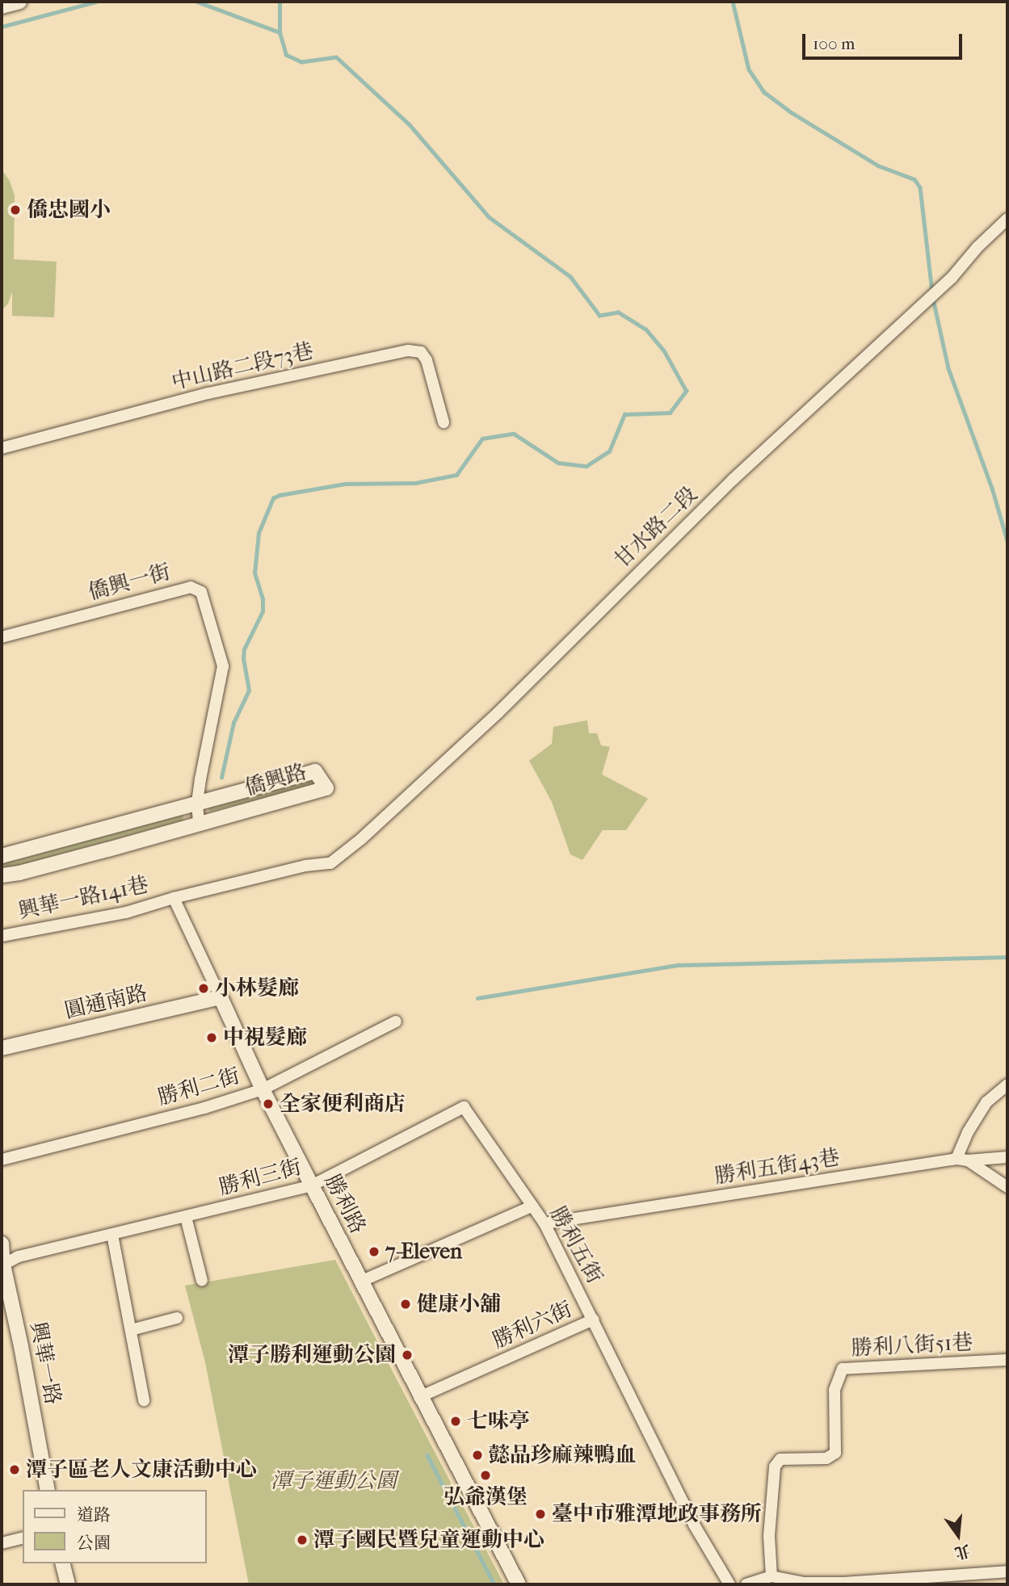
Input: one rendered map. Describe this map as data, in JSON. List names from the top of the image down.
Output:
{
  "streets": {
    "street": [
      "中山路二段73巷",
      "甘水路二段",
      "僑興一街",
      "僑興路",
      "興華一路141巷",
      "圓通南路",
      "勝利二街",
      "勝利五街43巷",
      "勝利三街",
      "勝利路",
      "勝利五街",
      "勝利六街",
      "勝利八街51巷",
      "興華一路"
    ]
  },
  "crossings": [
    ["甘水路二段", "興華一路141巷"],
    ["僑興一街", "僑興路"],
    ["興華一路141巷", "勝利路"],
    ["圓通南路", "勝利路"],
    ["勝利二街", "勝利路"],
    ["勝利五街43巷", "勝利五街"],
    ["勝利三街", "勝利路"],
    ["勝利三街", "勝利五街"],
    ["勝利三街", "興華一路"],
    ["勝利路", "勝利五街"],
    ["勝利路", "勝利六街"],
    ["勝利五街", "勝利六街"]
  ],
  "parks": ["潭子運動公園"],
  "places": [
    "僑忠國小",
    "小林髮廊",
    "中視髮廊",
    "全家便利商店",
    "7-Eleven",
    "健康小舖",
    "潭子勝利運動公園",
    "七味亭",
    "懿品珍麻辣鴨血",
    "潭子區老人文康活動中心",
    "弘爺漢堡",
    "臺中市雅潭地政事務所",
    "潭子國民暨兒童運動中心"
  ],
  "legend": ["道路", "公園"],
  "scale_bar": "100 m",
  "north": "bottom"
}
